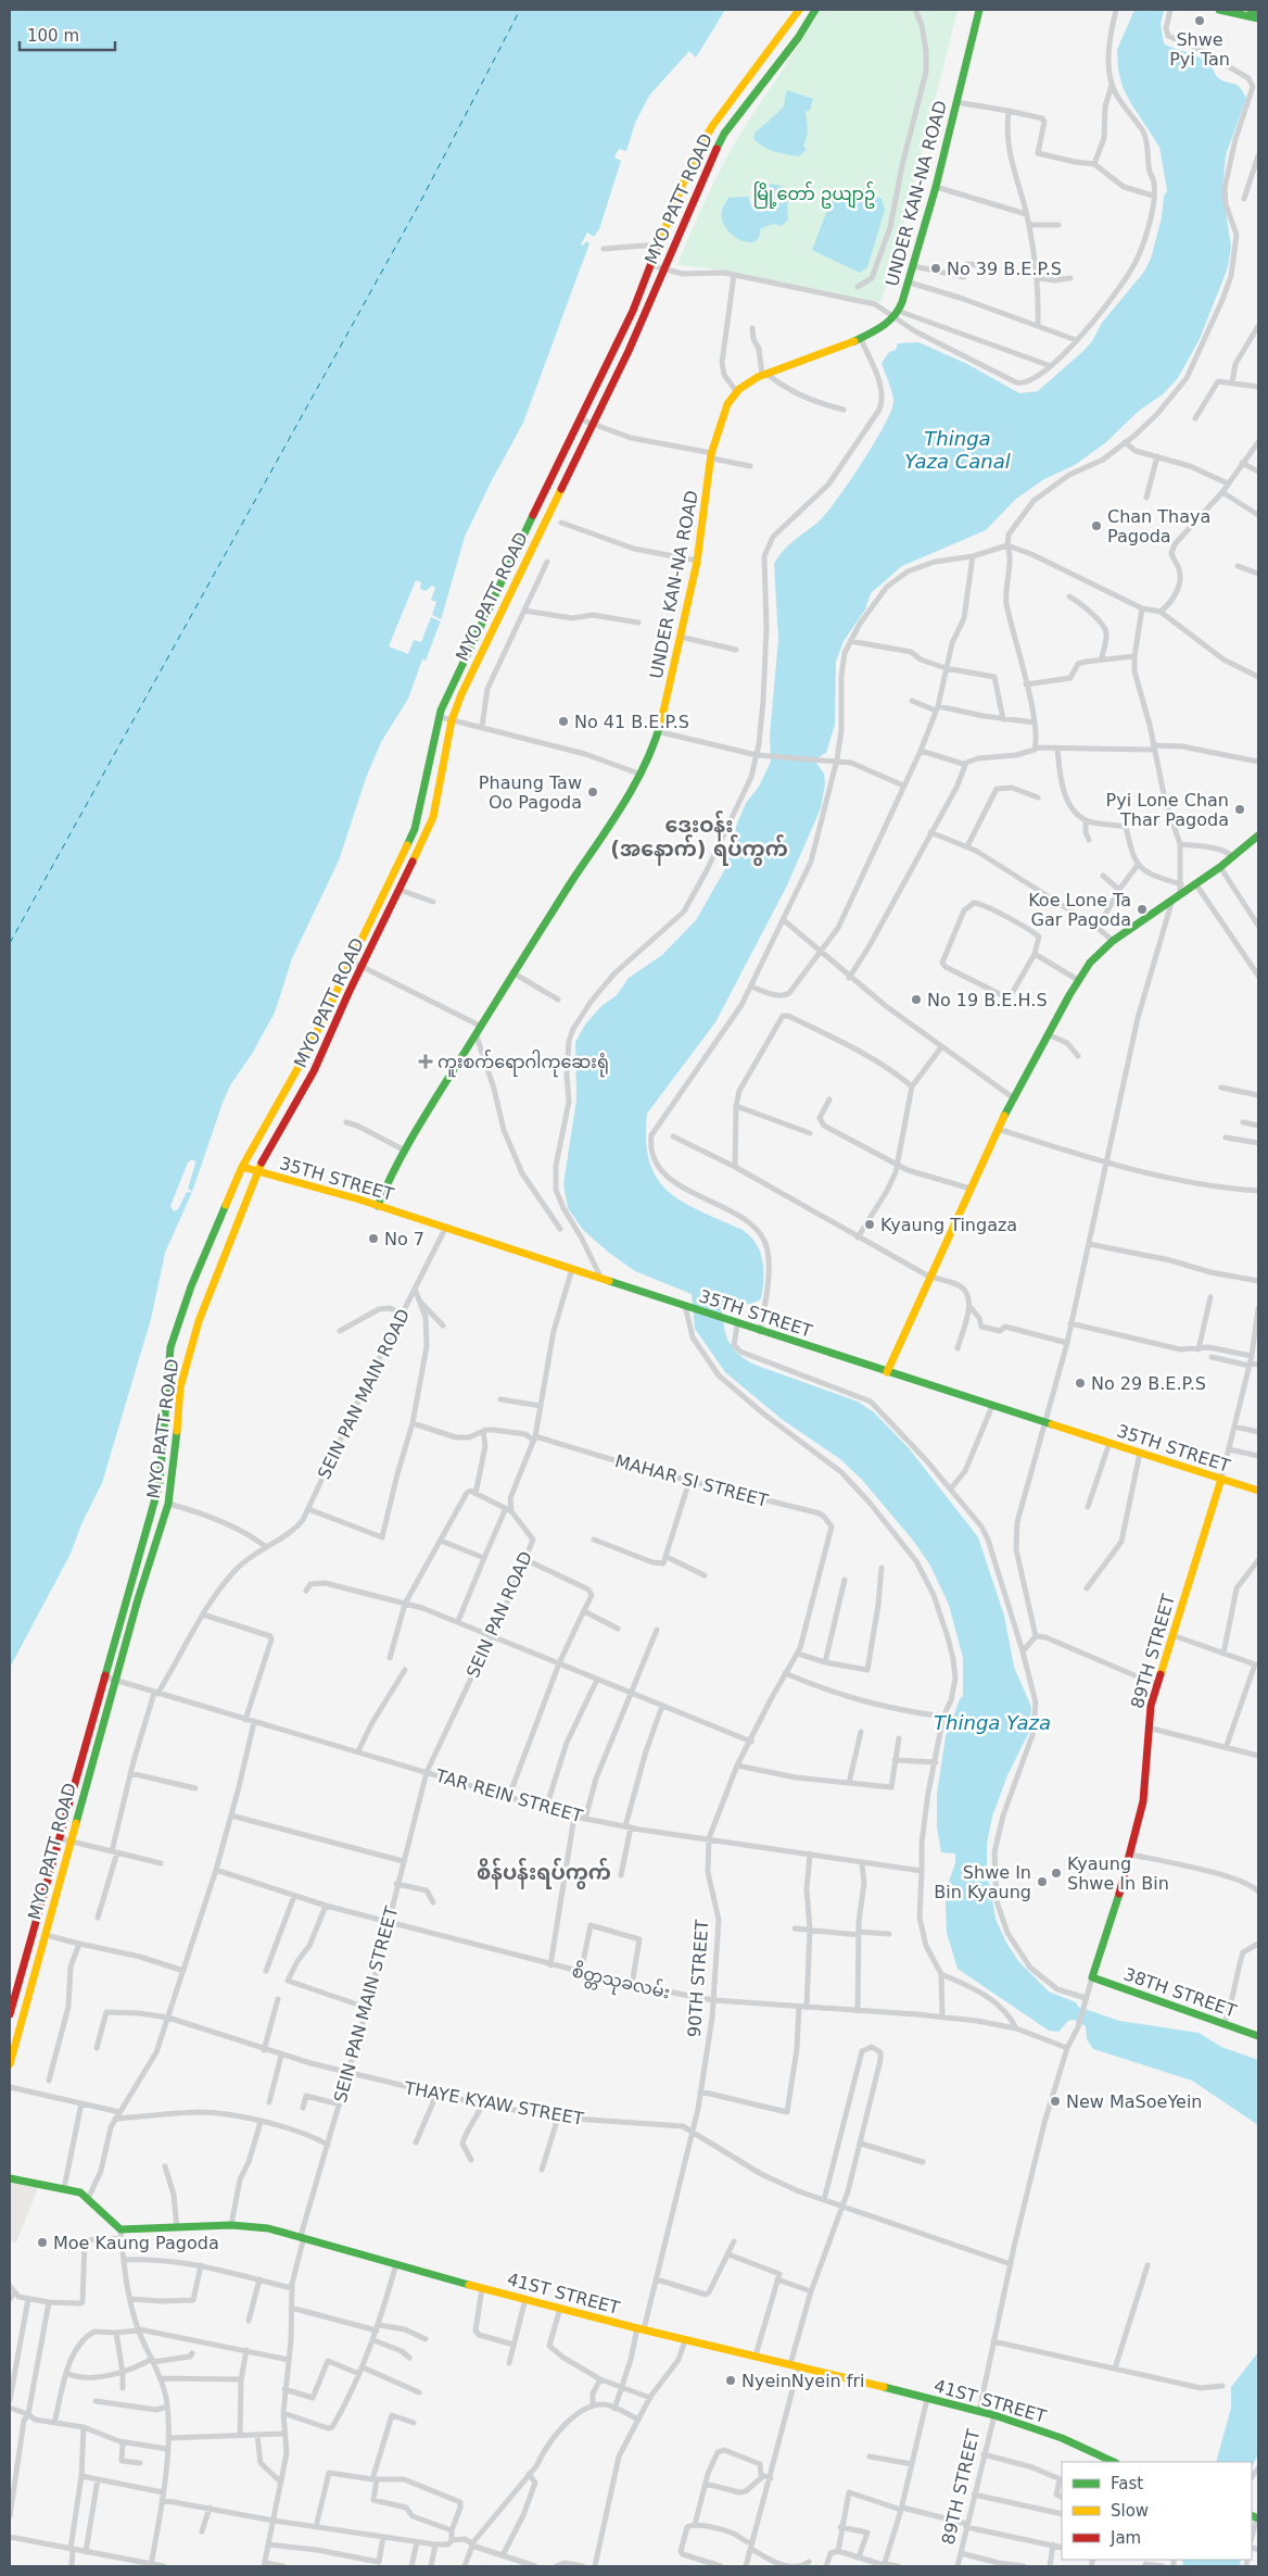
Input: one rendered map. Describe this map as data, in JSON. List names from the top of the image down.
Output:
{
  "streets": {
    "main road": [
      "UNDER KAN-NA ROAD",
      "MYO PATT ROAD",
      "35TH STREET",
      "89TH STREET",
      "38TH STREET",
      "41ST STREET"
    ],
    "street": [
      "SEIN PAN MAIN ROAD",
      "MAHAR SI STREET",
      "SEIN PAN ROAD",
      "TAR REIN STREET",
      "90TH STREET",
      "စိတ္တသုခလမ်း",
      "SEIN PAN MAIN STREET",
      "THAYE KYAW STREET"
    ]
  },
  "crossings": [
    ["UNDER KAN-NA ROAD", "35TH STREET"],
    ["MYO PATT ROAD", "35TH STREET"],
    ["MYO PATT ROAD", "TAR REIN STREET"],
    ["35TH STREET", "SEIN PAN MAIN ROAD"],
    ["35TH STREET", "89TH STREET"],
    ["SEIN PAN MAIN ROAD", "TAR REIN STREET"],
    ["MAHAR SI STREET", "90TH STREET"],
    ["SEIN PAN ROAD", "TAR REIN STREET"],
    ["SEIN PAN ROAD", "SEIN PAN MAIN STREET"],
    ["89TH STREET", "စိတ္တသုခလမ်း"],
    ["89TH STREET", "38TH STREET"],
    ["89TH STREET", "THAYE KYAW STREET"],
    ["89TH STREET", "41ST STREET"],
    ["TAR REIN STREET", "90TH STREET"],
    ["TAR REIN STREET", "SEIN PAN MAIN STREET"],
    ["90TH STREET", "စိတ္တသုခလမ်း"],
    ["90TH STREET", "THAYE KYAW STREET"],
    ["90TH STREET", "41ST STREET"],
    ["စိတ္တသုခလမ်း", "SEIN PAN MAIN STREET"],
    ["SEIN PAN MAIN STREET", "THAYE KYAW STREET"],
    ["SEIN PAN MAIN STREET", "41ST STREET"]
  ],
  "districts": ["ဒေးဝန်း (အနောက်) ရပ်ကွက်", "စိန်ပန်းရပ်ကွက်"],
  "water": ["Thinga Yaza Canal", "Thinga Yaza"],
  "parks": ["မြို့တော် ဥယျာဥ်"],
  "places": {
    "other": [
      "Shwe Pyi Tan",
      "No 39 B.E.P.S",
      "Chan Thaya Pagoda",
      "No 41 B.E.P.S",
      "Phaung Taw Oo Pagoda",
      "Pyi Lone Chan Thar Pagoda",
      "Koe Lone Ta Gar Pagoda",
      "No 19 B.E.H.S",
      "Kyaung Tingaza",
      "No 7",
      "No 29 B.E.P.S",
      "Kyaung Shwe In Bin",
      "Shwe In Bin Kyaung",
      "New MaSoeYein",
      "Moe Kaung Pagoda",
      "NyeinNyein fri"
    ],
    "health": ["ကူးစက်ရောဂါကုဆေးရုံ"]
  },
  "legend": ["Fast", "Slow", "Jam"],
  "scale_bar": "100 m"
}
